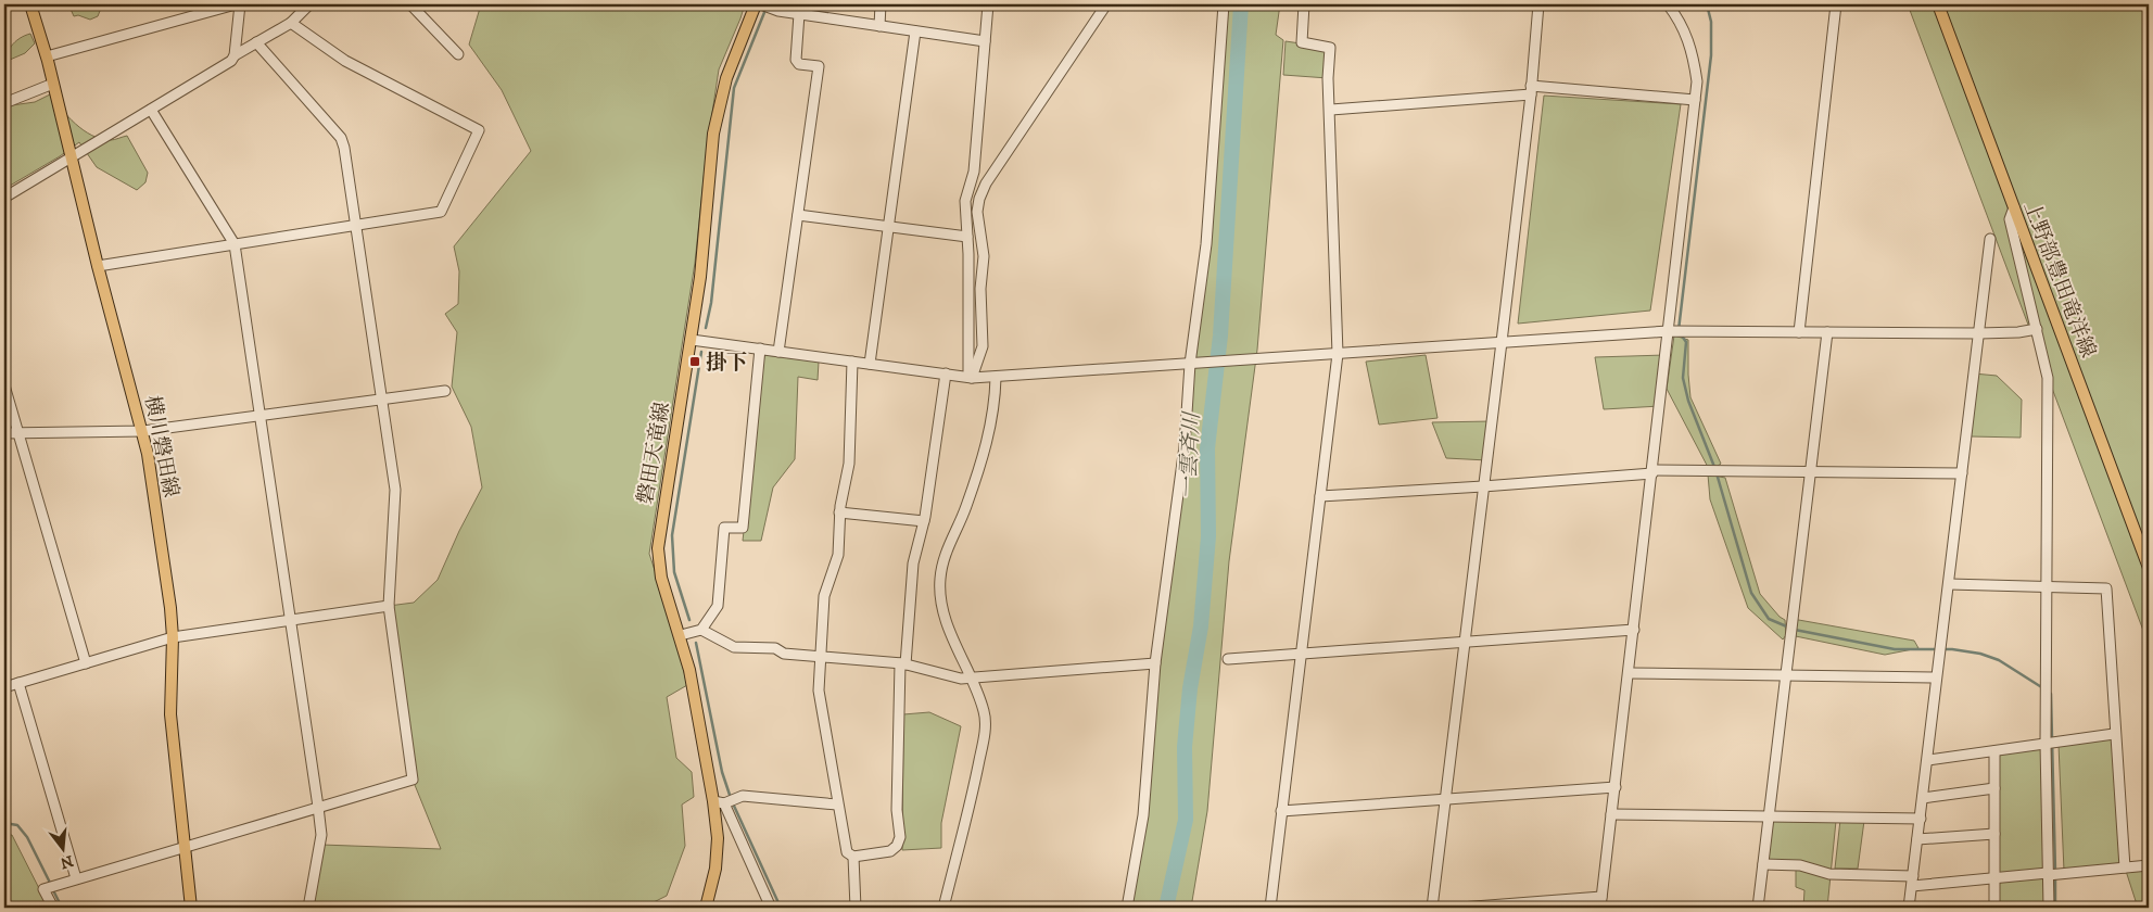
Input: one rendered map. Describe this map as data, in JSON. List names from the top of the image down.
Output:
{
  "streets": {
    "main road": ["上野部豊田竜洋線", "横川磐田線", "磐田天竜線"]
  },
  "water": ["一雲斉川"],
  "places": {
    "transit": ["掛下"]
  },
  "north": "bottom"
}
